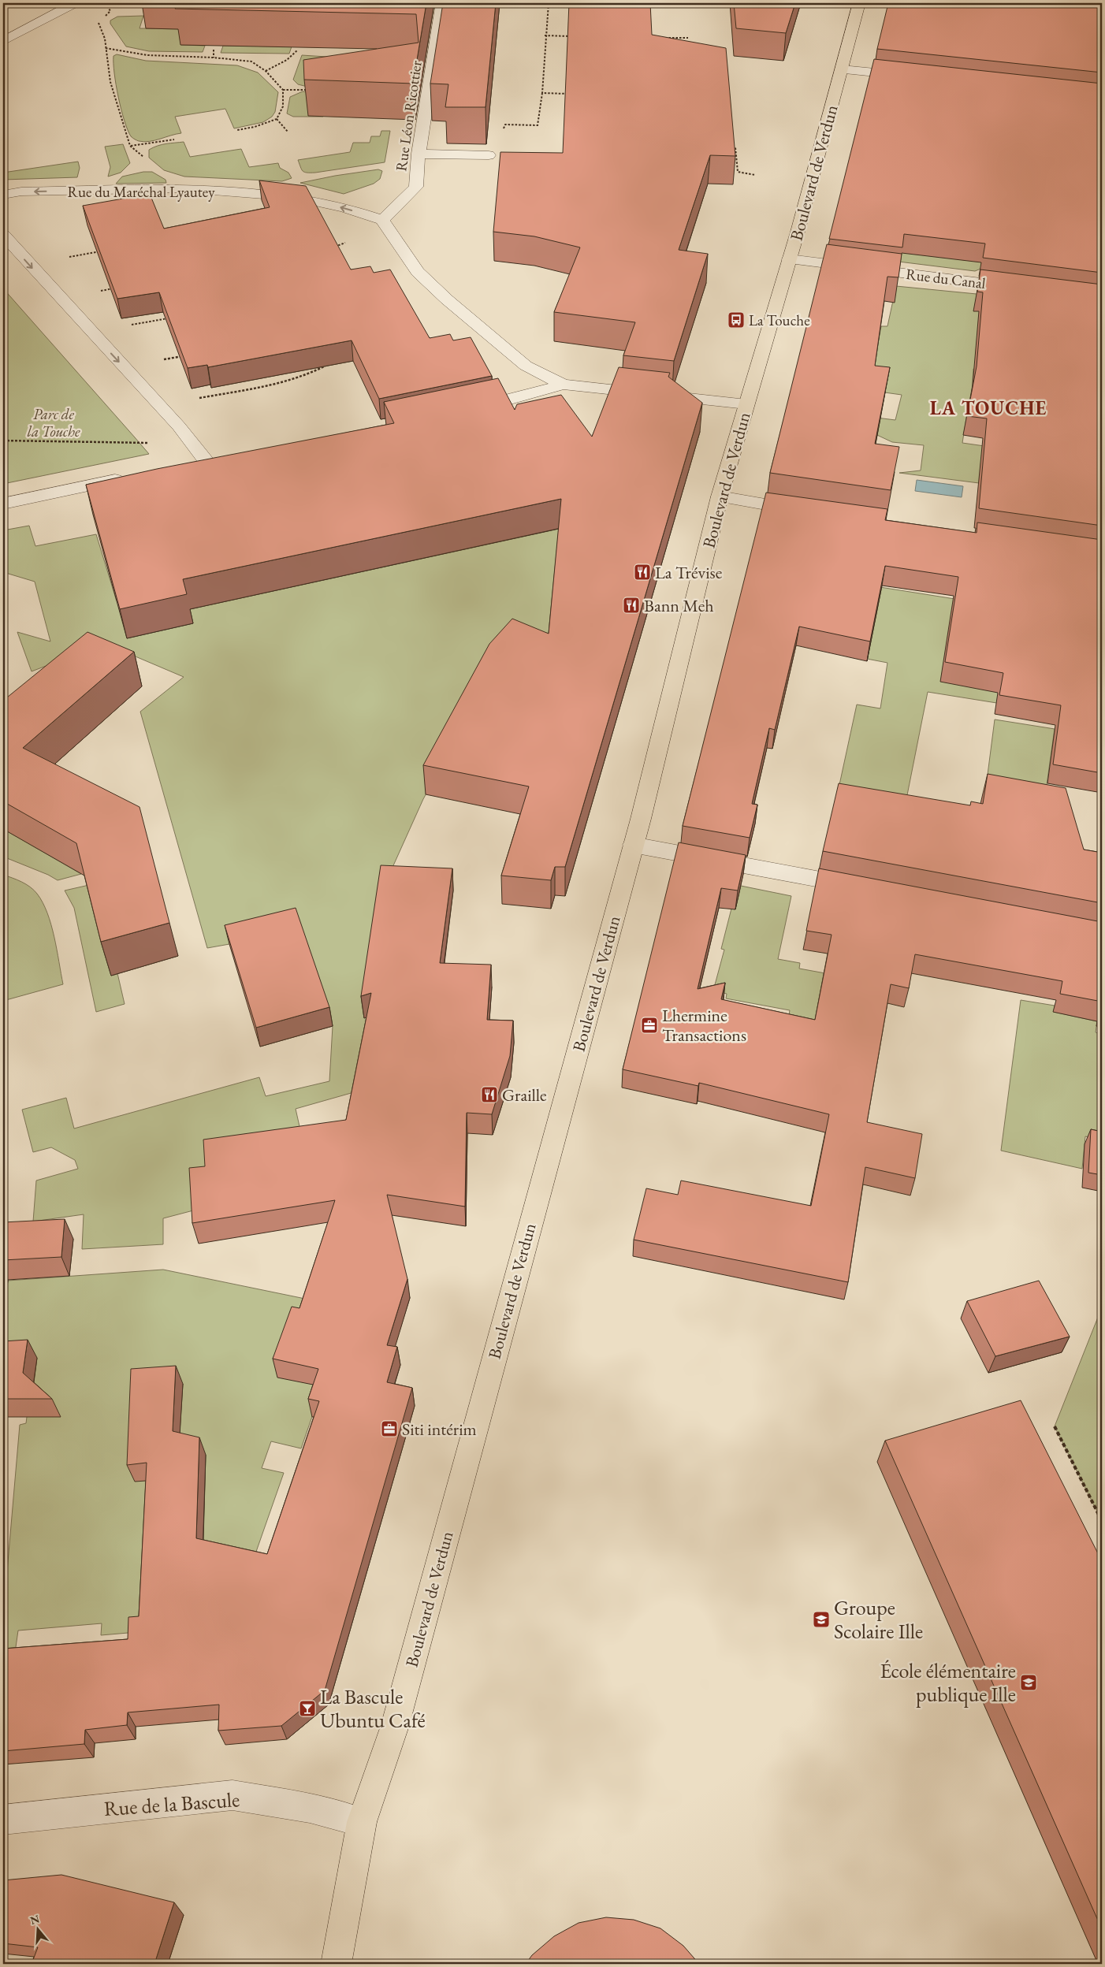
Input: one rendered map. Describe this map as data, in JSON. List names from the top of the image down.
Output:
{
  "streets": {
    "main road": ["Boulevard de Verdun"],
    "street": [
      "Rue Léon Ricottier",
      "Rue du Maréchal Lyautey",
      "Rue du Canal",
      "Rue de la Bascule"
    ]
  },
  "crossings": [
    ["Rue Léon Ricottier", "Rue du Maréchal Lyautey"],
    ["Boulevard de Verdun", "Rue du Canal"],
    ["Boulevard de Verdun", "Rue de la Bascule"]
  ],
  "one_way": ["Rue du Maréchal Lyautey"],
  "districts": ["LA TOUCHE"],
  "parks": ["Parc de la Touche"],
  "places": {
    "bus stop": ["La Touche"],
    "restaurant": ["La Trévise", "Bann Meh", "Graille"],
    "office": ["Lhermine Transactions", "Siti intérim"],
    "school or university": ["Groupe Scolaire Ille", "École élémentaire publique Ille"],
    "bar": ["La Bascule Ubuntu Café"]
  },
  "north": "top"
}
